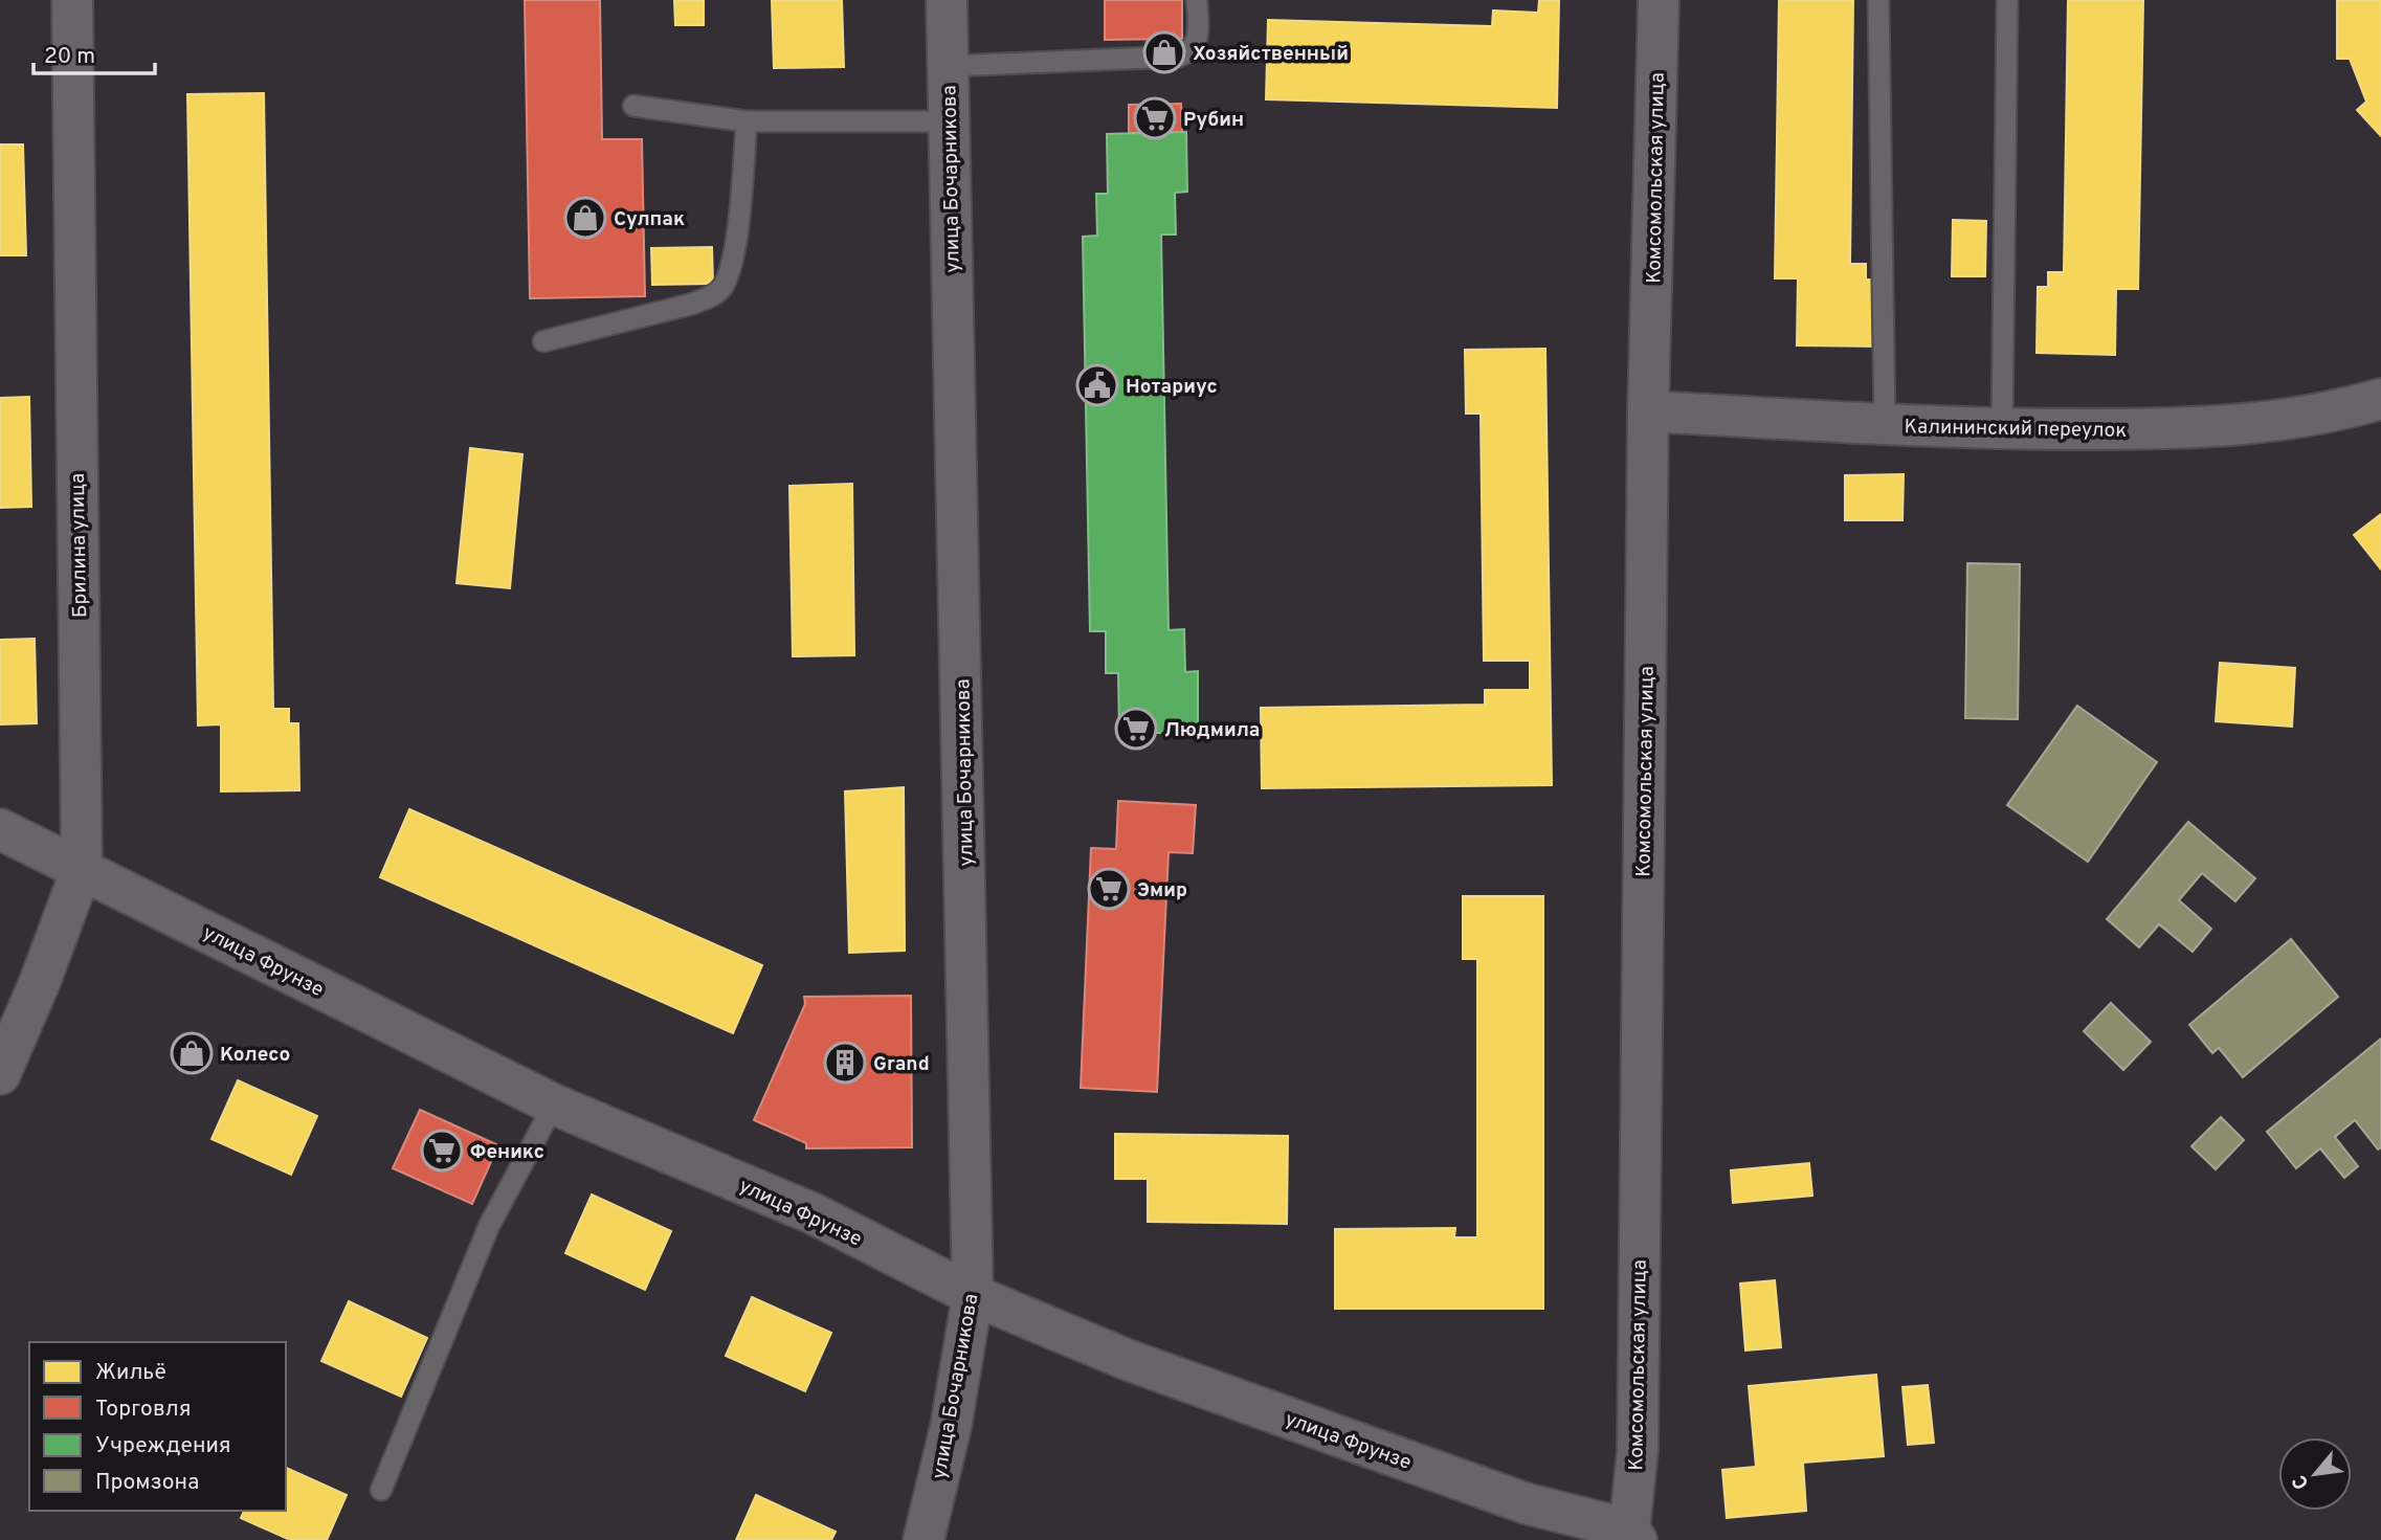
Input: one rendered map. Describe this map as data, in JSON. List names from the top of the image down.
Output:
{
  "streets": {
    "street": [
      "Комсомольская улица",
      "улица Бочарникова",
      "Калининский переулок",
      "Брилина улица",
      "улица Фрунзе"
    ]
  },
  "crossings": [
    ["Комсомольская улица", "Калининский переулок"],
    ["Комсомольская улица", "улица Фрунзе"],
    ["улица Бочарникова", "улица Фрунзе"],
    ["Брилина улица", "улица Фрунзе"]
  ],
  "places": {
    "shop": ["Хозяйственный", "Сулпак", "Колесо"],
    "supermarket": [
      "Рубин",
      "Людмила",
      "Эмир",
      "Феникс"
    ],
    "public building": ["Нотариус"],
    "building": ["Grand"]
  },
  "legend": [
    "Жильё",
    "Торговля",
    "Учреждения",
    "Промзона"
  ],
  "scale_bar": "20 m",
  "north": "bottom left"
}
